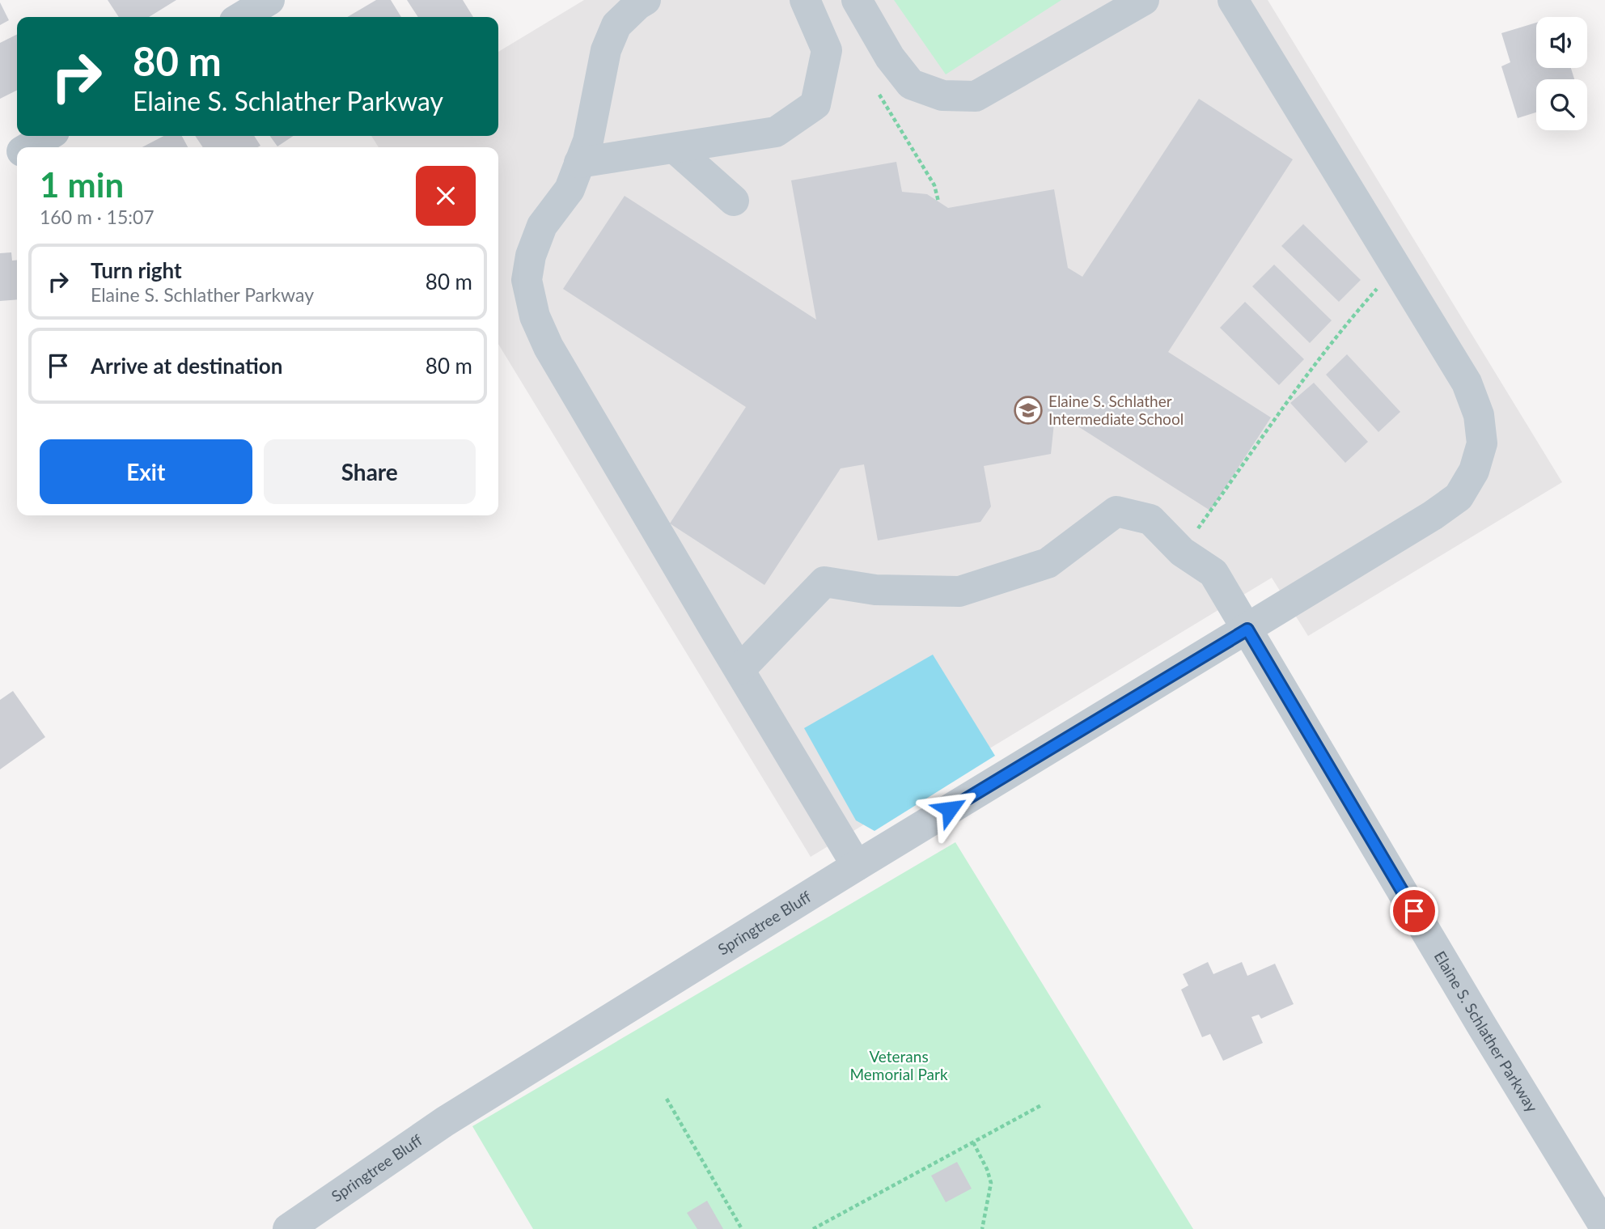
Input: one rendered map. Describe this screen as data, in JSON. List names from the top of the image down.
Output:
{
  "streets": {
    "street": ["Springtree Bluff", "Elaine S. Schlather Parkway"]
  },
  "crossings": [
    ["Springtree Bluff", "Elaine S. Schlather Parkway"]
  ],
  "parks": ["Veterans Memorial Park"],
  "places": {
    "school or university": ["Elaine S. Schlather Intermediate School"]
  },
  "page": {
    "turn": ["80 m", "Elaine S. Schlather Parkway"],
    "heading": ["1 min", "160 m · 15:07"],
    "list": [
      {
        "name": "Turn right",
        "note": "Elaine S. Schlather Parkway",
        "value": "80 m"
      },
      {
        "name": "Arrive at destination",
        "value": "80 m"
      }
    ],
    "buttons": ["Exit", "Share"]
  }
}
